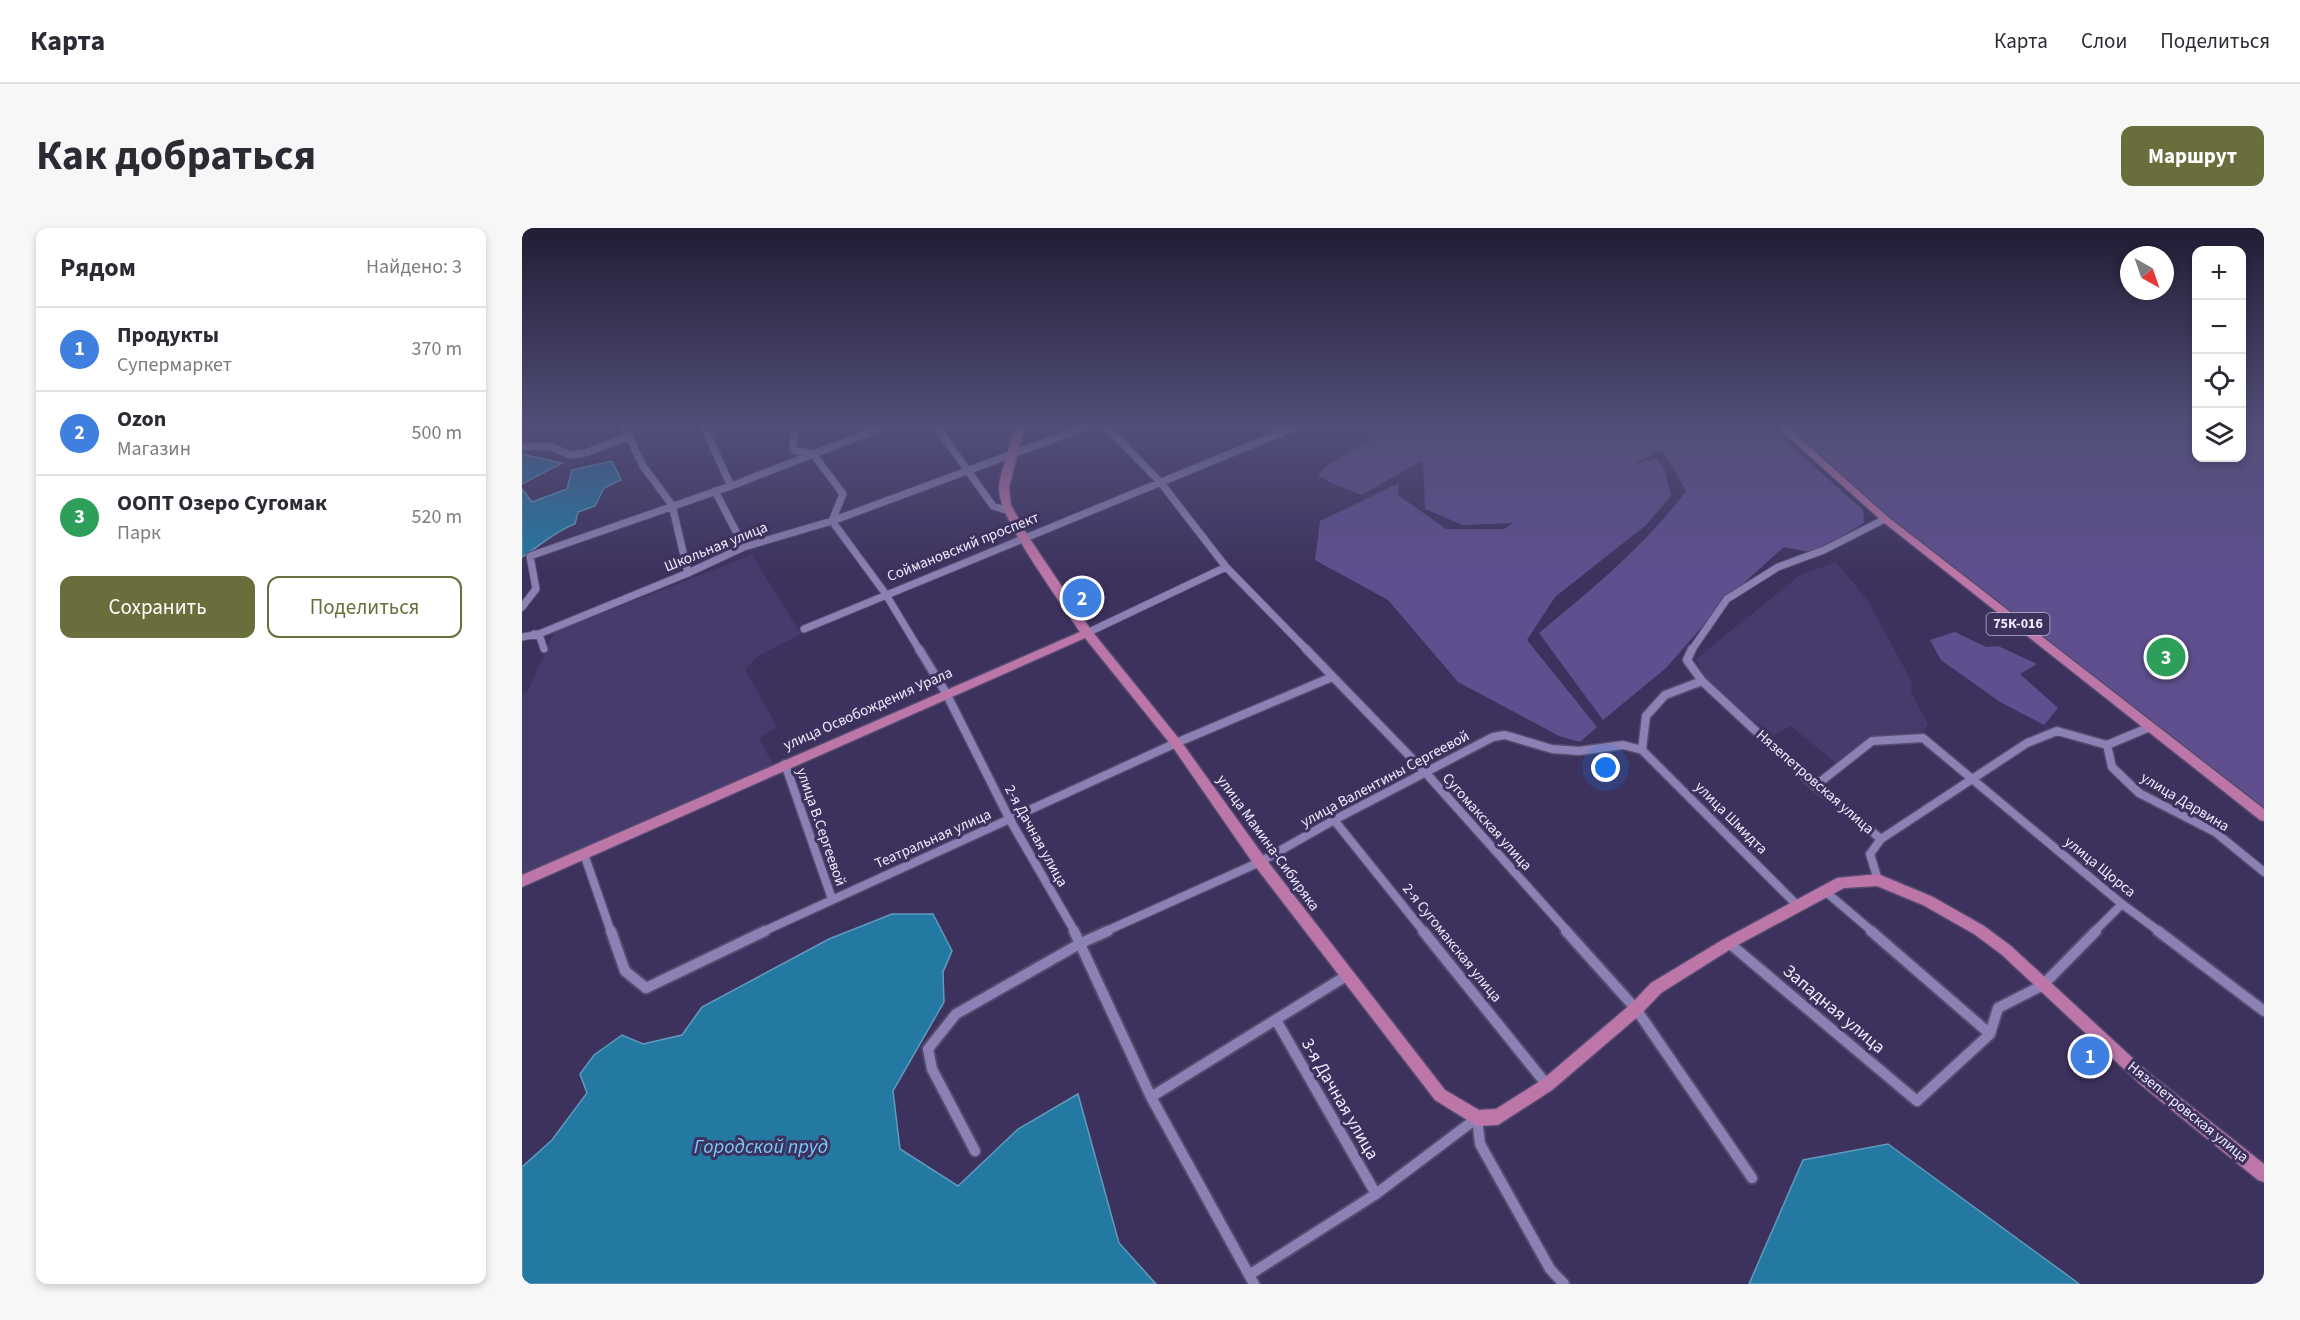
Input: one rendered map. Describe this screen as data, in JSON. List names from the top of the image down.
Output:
{
  "streets": {
    "main road": [
      "75К-016",
      "улица Освобождения Урала",
      "Нязепетровская улица",
      "улица Мамина-Сибиряка"
    ],
    "street": [
      "Школьная улица",
      "Соймановский проспект",
      "улица Валентины Сергеевой",
      "улица Дарвина",
      "улица Шмидта",
      "Сугомакская улица",
      "улица В.Сергеевой",
      "2-я Дачная улица",
      "Театральная улица",
      "улица Щорса",
      "2-я Сугомакская улица",
      "Западная улица",
      "3-я Дачная улица"
    ]
  },
  "crossings": [
    ["Школьная улица", "2-я Дачная улица"],
    ["Соймановский проспект", "Сугомакская улица"],
    ["Соймановский проспект", "2-я Дачная улица"],
    ["Соймановский проспект", "улица Мамина-Сибиряка"],
    ["улица Освобождения Урала", "Сугомакская улица"],
    ["улица Освобождения Урала", "улица В.Сергеевой"],
    ["улица Освобождения Урала", "2-я Дачная улица"],
    ["улица Освобождения Урала", "Театральная улица"],
    ["улица Освобождения Урала", "улица Мамина-Сибиряка"],
    ["улица Валентины Сергеевой", "улица Шмидта"],
    ["улица Валентины Сергеевой", "Сугомакская улица"],
    ["улица Валентины Сергеевой", "2-я Дачная улица"],
    ["улица Валентины Сергеевой", "улица Мамина-Сибиряка"],
    ["улица Валентины Сергеевой", "2-я Сугомакская улица"],
    ["Нязепетровская улица", "улица Щорса"],
    ["Сугомакская улица", "Театральная улица"],
    ["улица В.Сергеевой", "Театральная улица"],
    ["2-я Дачная улица", "Театральная улица"],
    ["Театральная улица", "улица Мамина-Сибиряка"]
  ],
  "water": ["Городской пруд"],
  "north": "bottom right",
  "page": {
    "header": "Карта",
    "nav": ["Карта", "Слои", "Поделиться"],
    "title": "Как добраться",
    "buttons": [
      "Маршрут",
      ["Сохранить", "Поделиться"]
    ],
    "heading": ["Рядом", "Найдено: 3"],
    "map_buttons": ["+", "−"],
    "list": [
      {
        "mark": "1",
        "name": "Продукты",
        "note": "Супермаркет",
        "value": "370 m"
      },
      {
        "mark": "2",
        "name": "Ozon",
        "note": "Магазин",
        "value": "500 m"
      },
      {
        "mark": "3",
        "name": "ООПТ Озеро Сугомак",
        "note": "Парк",
        "value": "520 m"
      }
    ],
    "pins": ["2", "3", "1"]
  }
}
